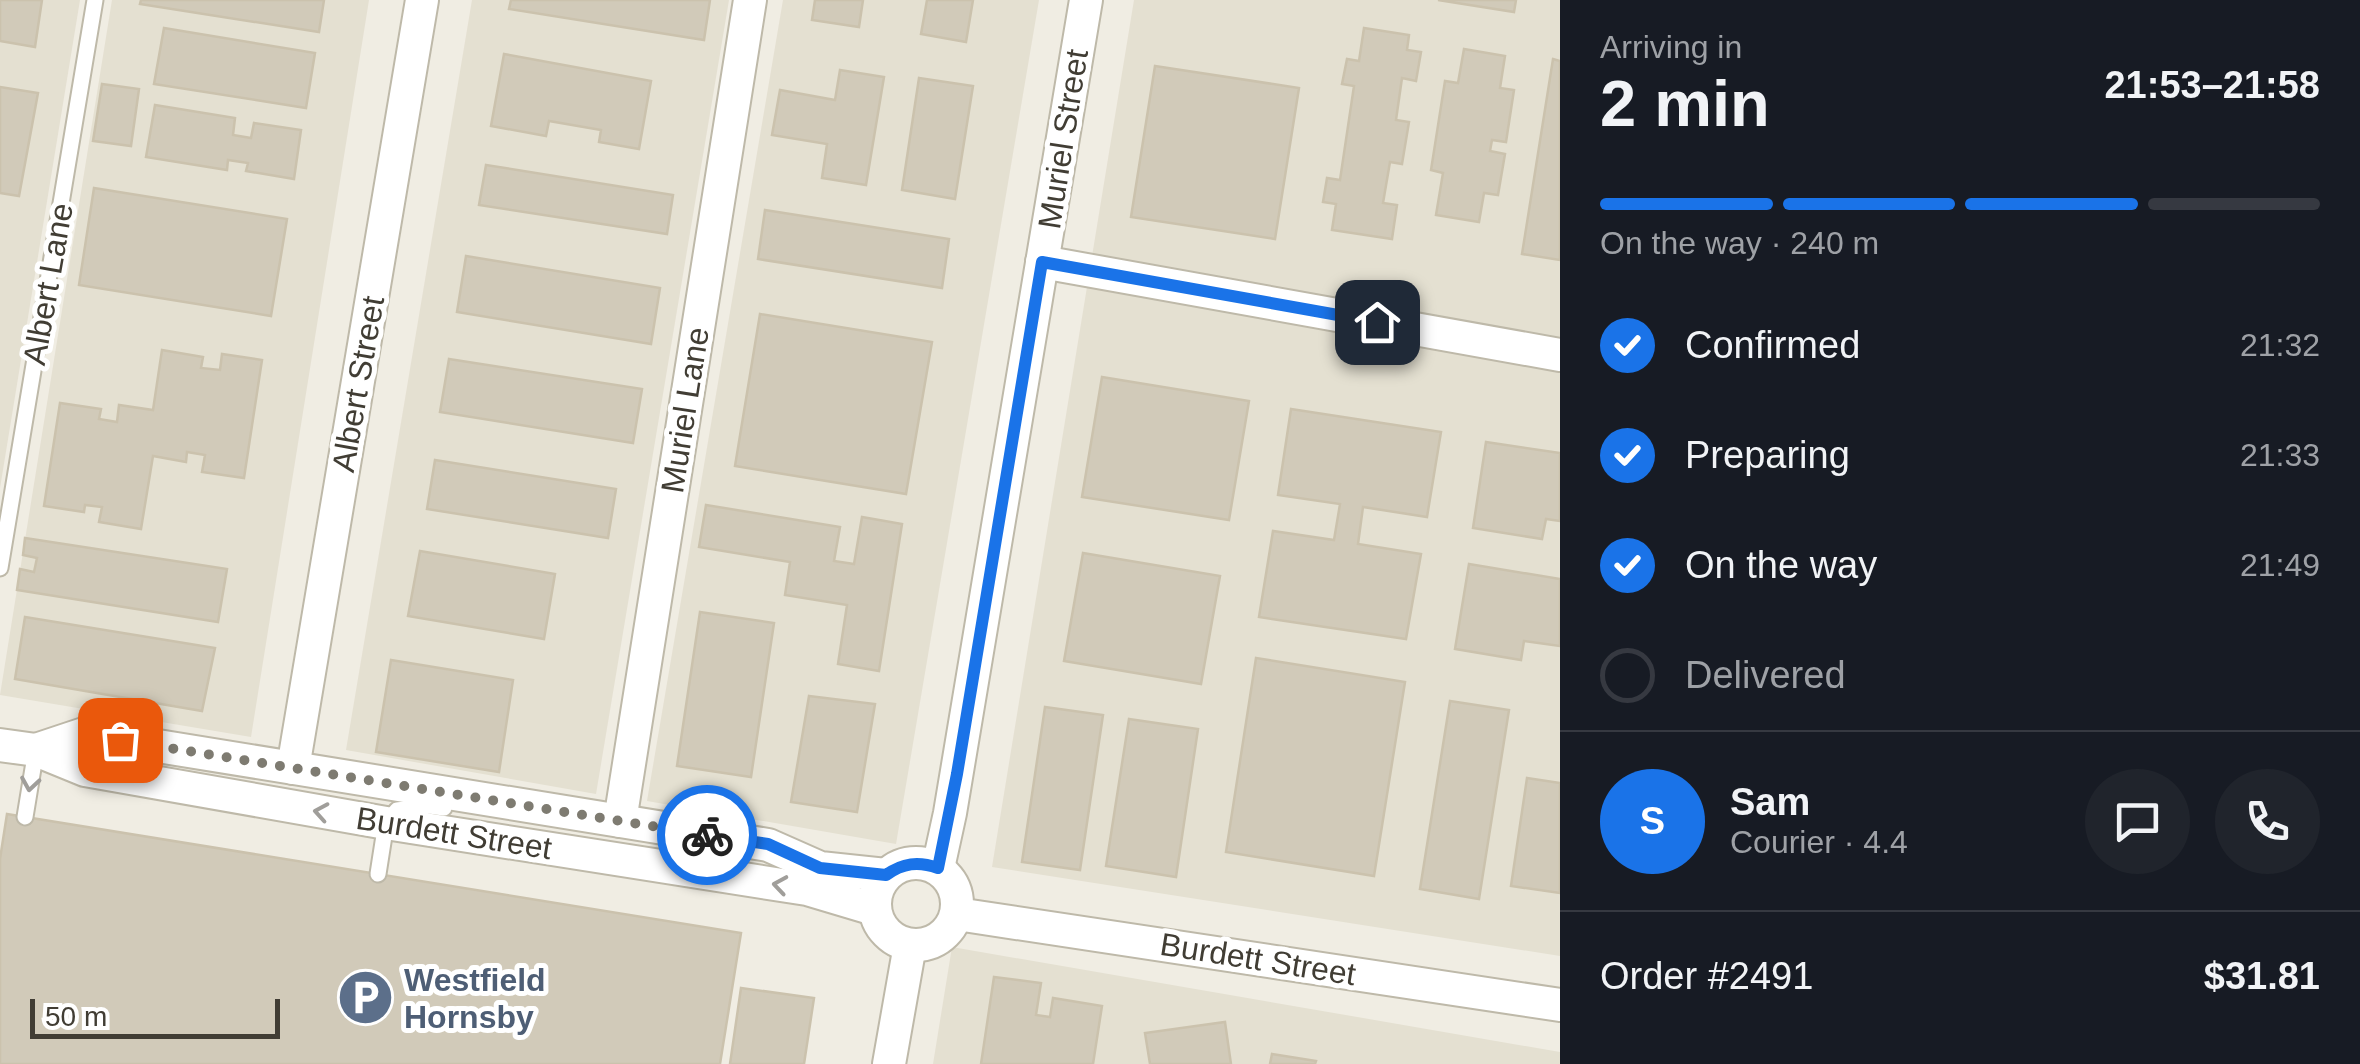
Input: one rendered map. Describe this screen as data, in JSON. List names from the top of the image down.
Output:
{
  "streets": {
    "street": [
      "Muriel Street",
      "Albert Street",
      "Muriel Lane",
      "Burdett Street"
    ],
    "lane": ["Albert Lane"]
  },
  "crossings": [
    ["Muriel Street", "Burdett Street"],
    ["Albert Street", "Burdett Street"],
    ["Muriel Lane", "Burdett Street"]
  ],
  "places": {
    "parking": ["Westfield Hornsby"]
  },
  "scale_bar": "50 m",
  "page": {
    "heading": ["2 min", "Arriving in", "21:53–21:58"],
    "panel": [
      "Sam",
      "Courier · 4.4",
      "Order #2491",
      "$31.81"
    ],
    "bar": "On the way · 240 m",
    "list": [
      ["Confirmed", "21:32"],
      ["Preparing", "21:33"],
      ["On the way", "21:49"],
      "Delivered"
    ],
    "round": "S",
    "scale": "50 m"
  }
}
